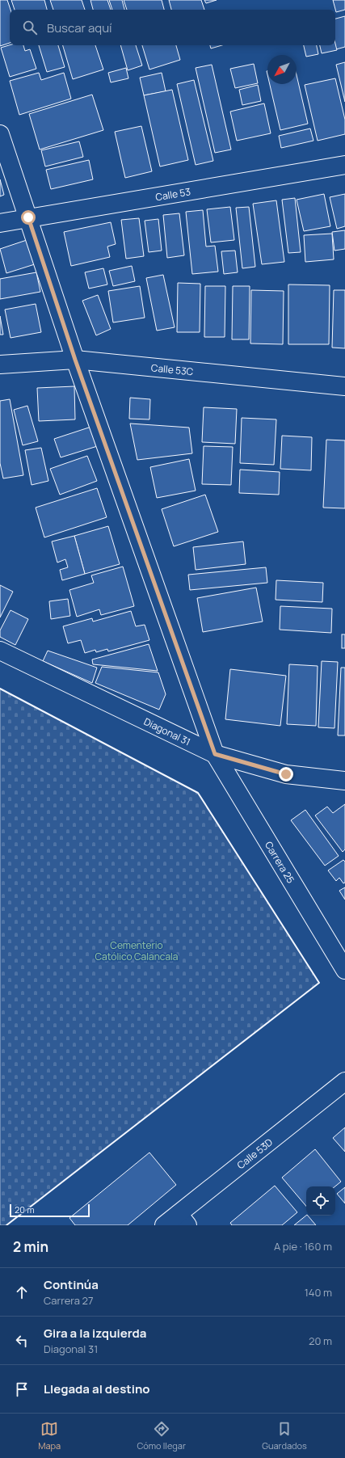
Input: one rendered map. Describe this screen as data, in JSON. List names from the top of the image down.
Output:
{
  "streets": {
    "street": [
      "Calle 53",
      "Calle 53C",
      "Diagonal 31",
      "Carrera 25",
      "Calle 53D"
    ]
  },
  "crossings": [
    ["Calle 53", "Carrera 25"],
    ["Calle 53C", "Carrera 25"],
    ["Diagonal 31", "Carrera 25"]
  ],
  "parks": ["Cementerio Católico Calancala"],
  "scale_bar": "20 m",
  "north": "bottom left",
  "page": {
    "search": "Buscar aquí",
    "scale": "20 m",
    "heading": ["2 min", "A pie · 160 m"],
    "list": [
      ["Continúa", "Carrera 27", "140 m"],
      ["Gira a la izquierda", "Diagonal 31", "20 m"],
      "Llegada al destino"
    ],
    "nav": ["Mapa", "Cómo llegar", "Guardados"]
  }
}
